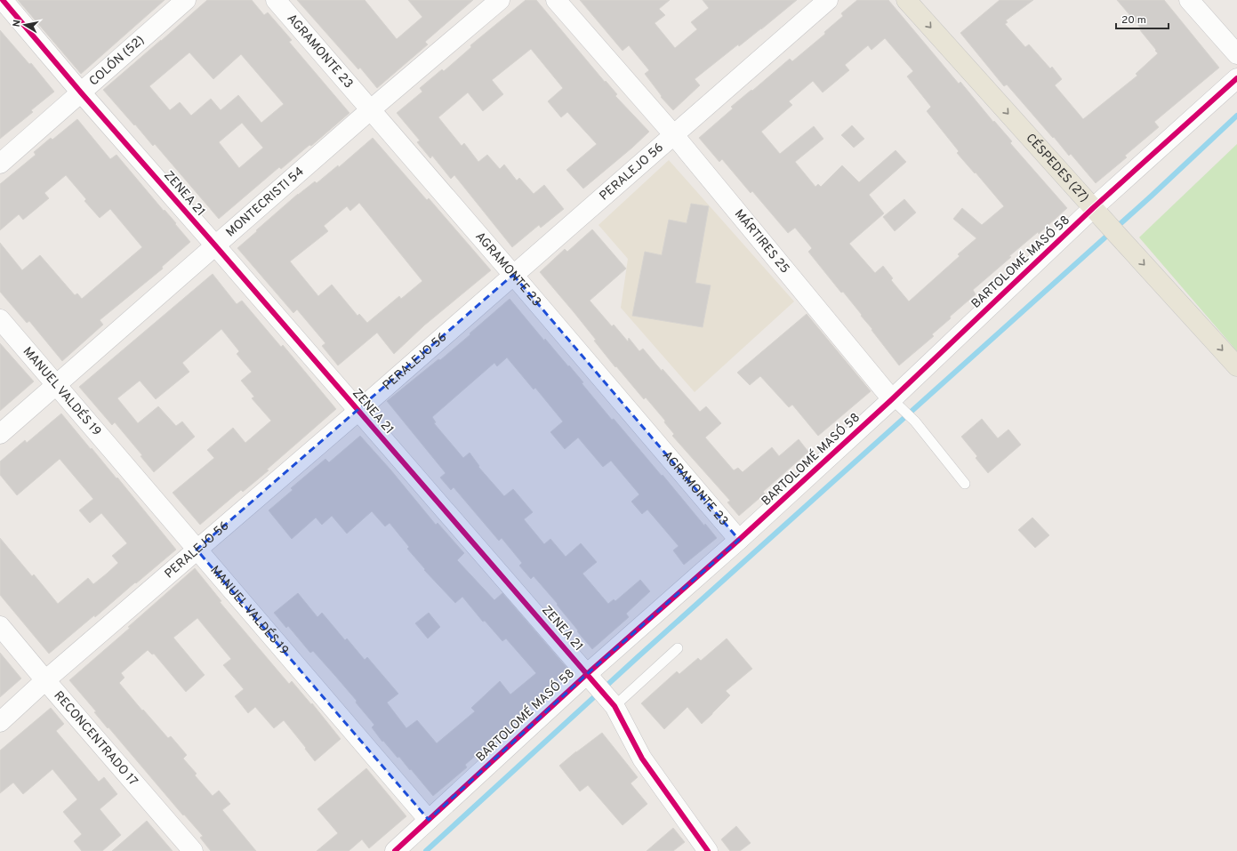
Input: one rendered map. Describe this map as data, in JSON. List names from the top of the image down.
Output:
{
  "streets": {
    "main road": ["CÉSPEDES (27)"],
    "street": [
      "AGRAMONTE 23",
      "COLÓN (52)",
      "PERALEJO 56",
      "ZENEA 21",
      "MONTECRISTI 54",
      "MÁRTIRES 25",
      "BARTOLOMÉ MASÓ 58",
      "MANUEL VALDÉS 19",
      "RECONCENTRADO 17"
    ]
  },
  "crossings": [
    ["AGRAMONTE 23", "PERALEJO 56"],
    ["AGRAMONTE 23", "MONTECRISTI 54"],
    ["AGRAMONTE 23", "BARTOLOMÉ MASÓ 58"],
    ["COLÓN (52)", "ZENEA 21"],
    ["CÉSPEDES (27)", "BARTOLOMÉ MASÓ 58"],
    ["PERALEJO 56", "ZENEA 21"],
    ["PERALEJO 56", "MÁRTIRES 25"],
    ["PERALEJO 56", "MANUEL VALDÉS 19"],
    ["PERALEJO 56", "RECONCENTRADO 17"],
    ["ZENEA 21", "MONTECRISTI 54"],
    ["ZENEA 21", "BARTOLOMÉ MASÓ 58"],
    ["MONTECRISTI 54", "MANUEL VALDÉS 19"],
    ["MÁRTIRES 25", "BARTOLOMÉ MASÓ 58"],
    ["BARTOLOMÉ MASÓ 58", "MANUEL VALDÉS 19"]
  ],
  "one_way": ["CÉSPEDES (27)"],
  "scale_bar": "20 m",
  "north": "left"
}
